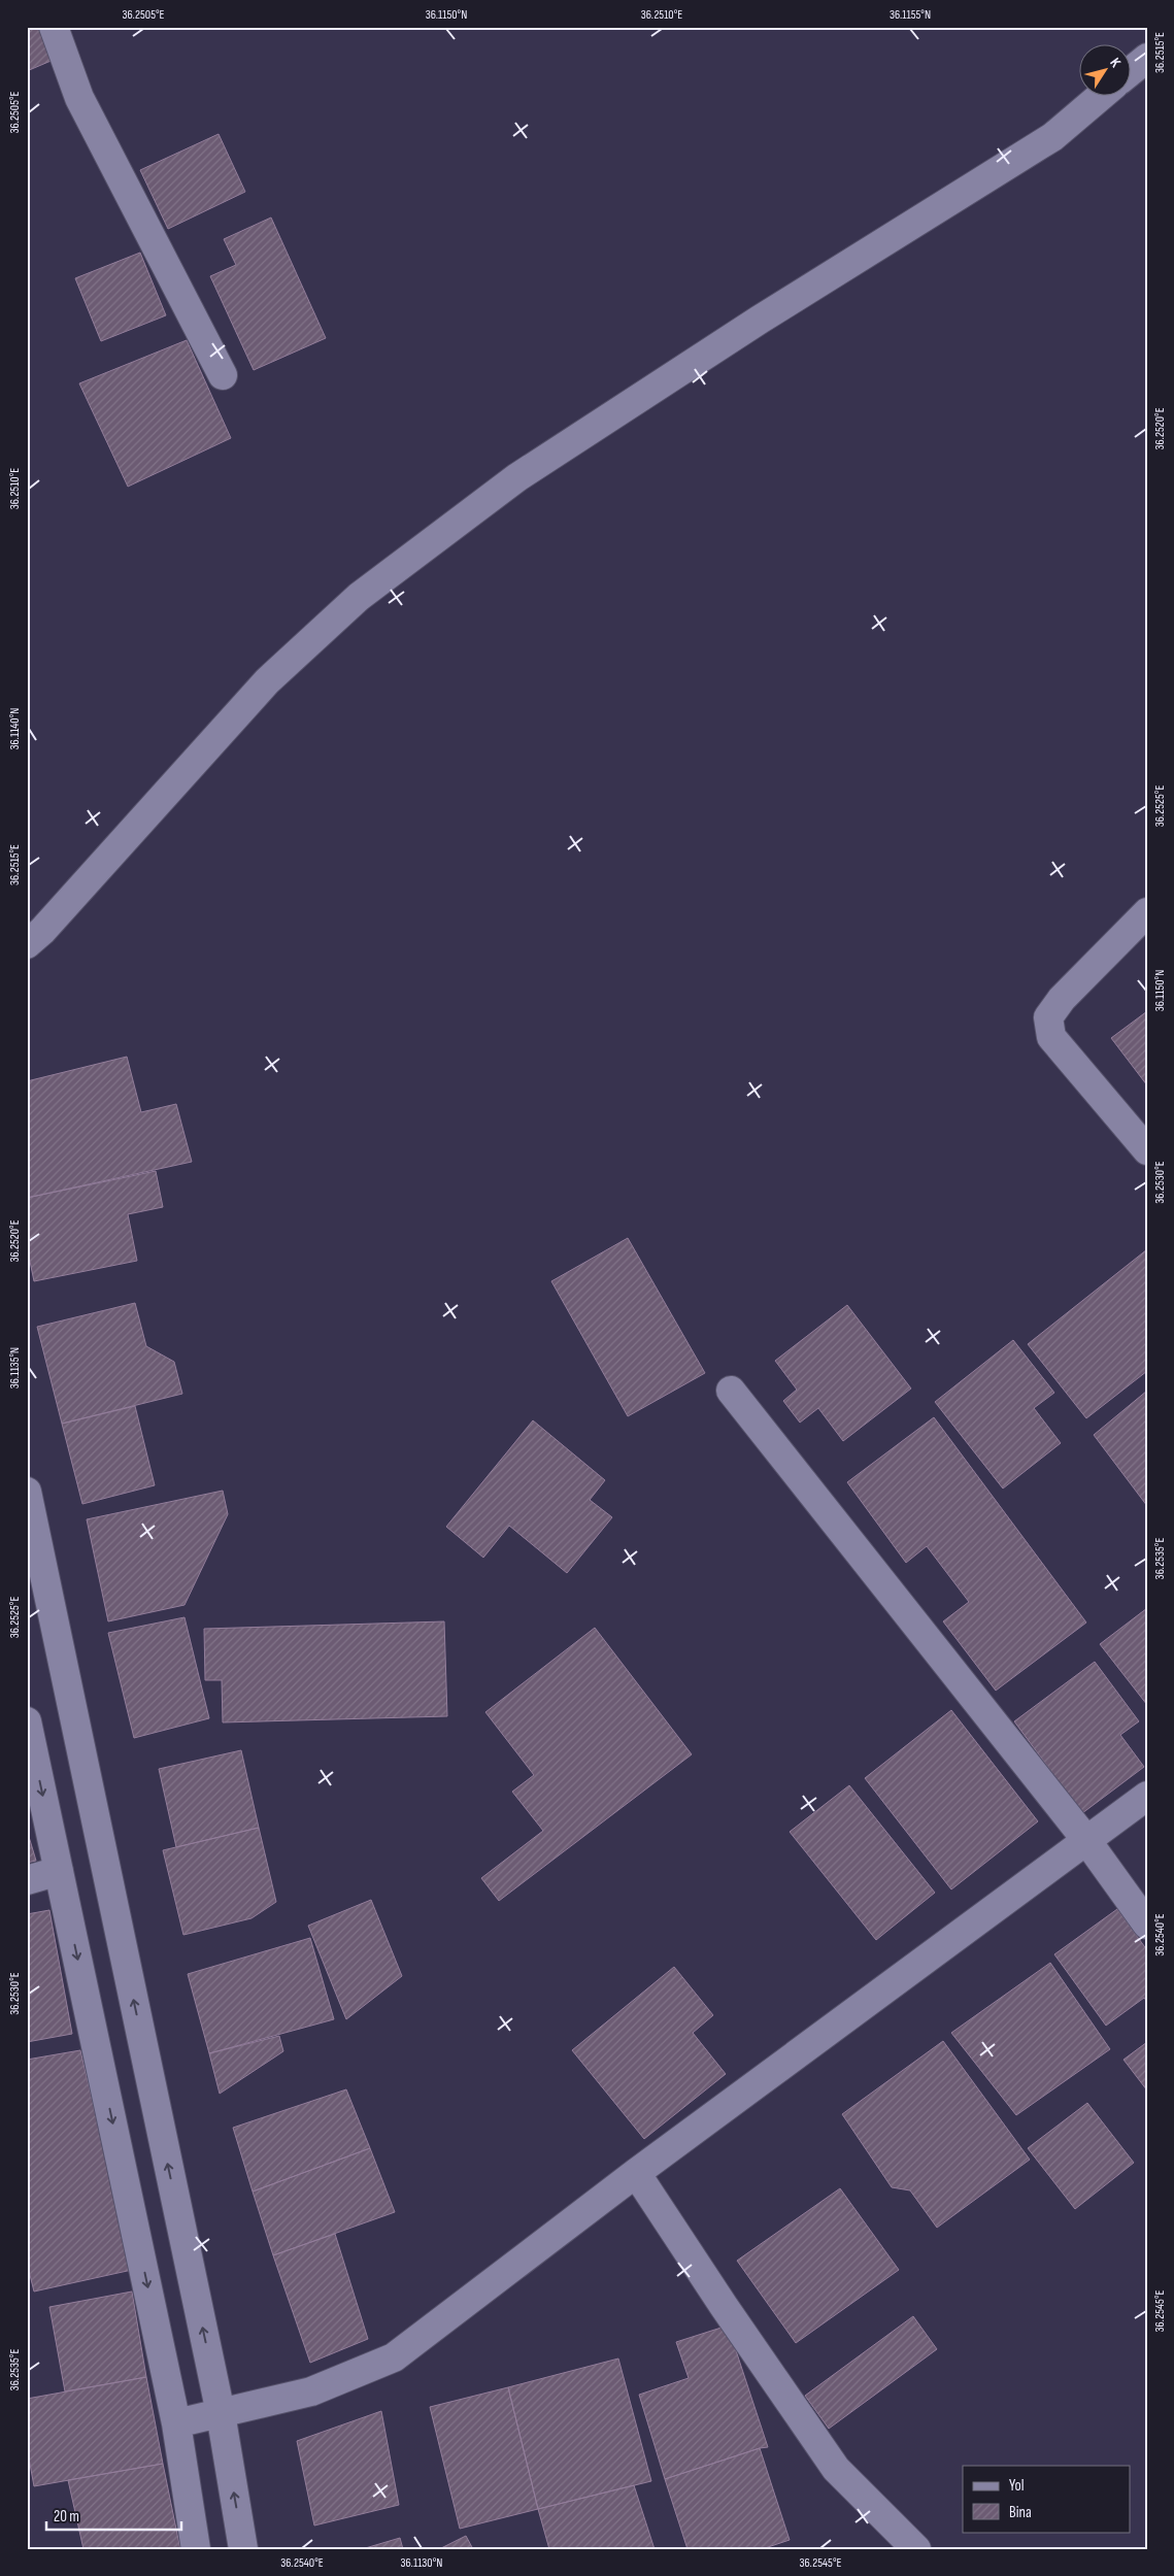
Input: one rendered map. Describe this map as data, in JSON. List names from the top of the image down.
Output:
{
  "legend": ["Yol", "Bina"],
  "scale_bar": "20 m",
  "north": "top right",
  "coordinates": [
    "36.2505°E",
    "36.1150°N",
    "36.2510°E",
    "36.1155°N",
    "36.2515°E",
    "36.2520°E",
    "36.1140°N",
    "36.2525°E",
    "36.2530°E",
    "36.1135°N",
    "36.2535°E",
    "36.2540°E",
    "36.2545°E",
    "36.1130°N"
  ]
}
